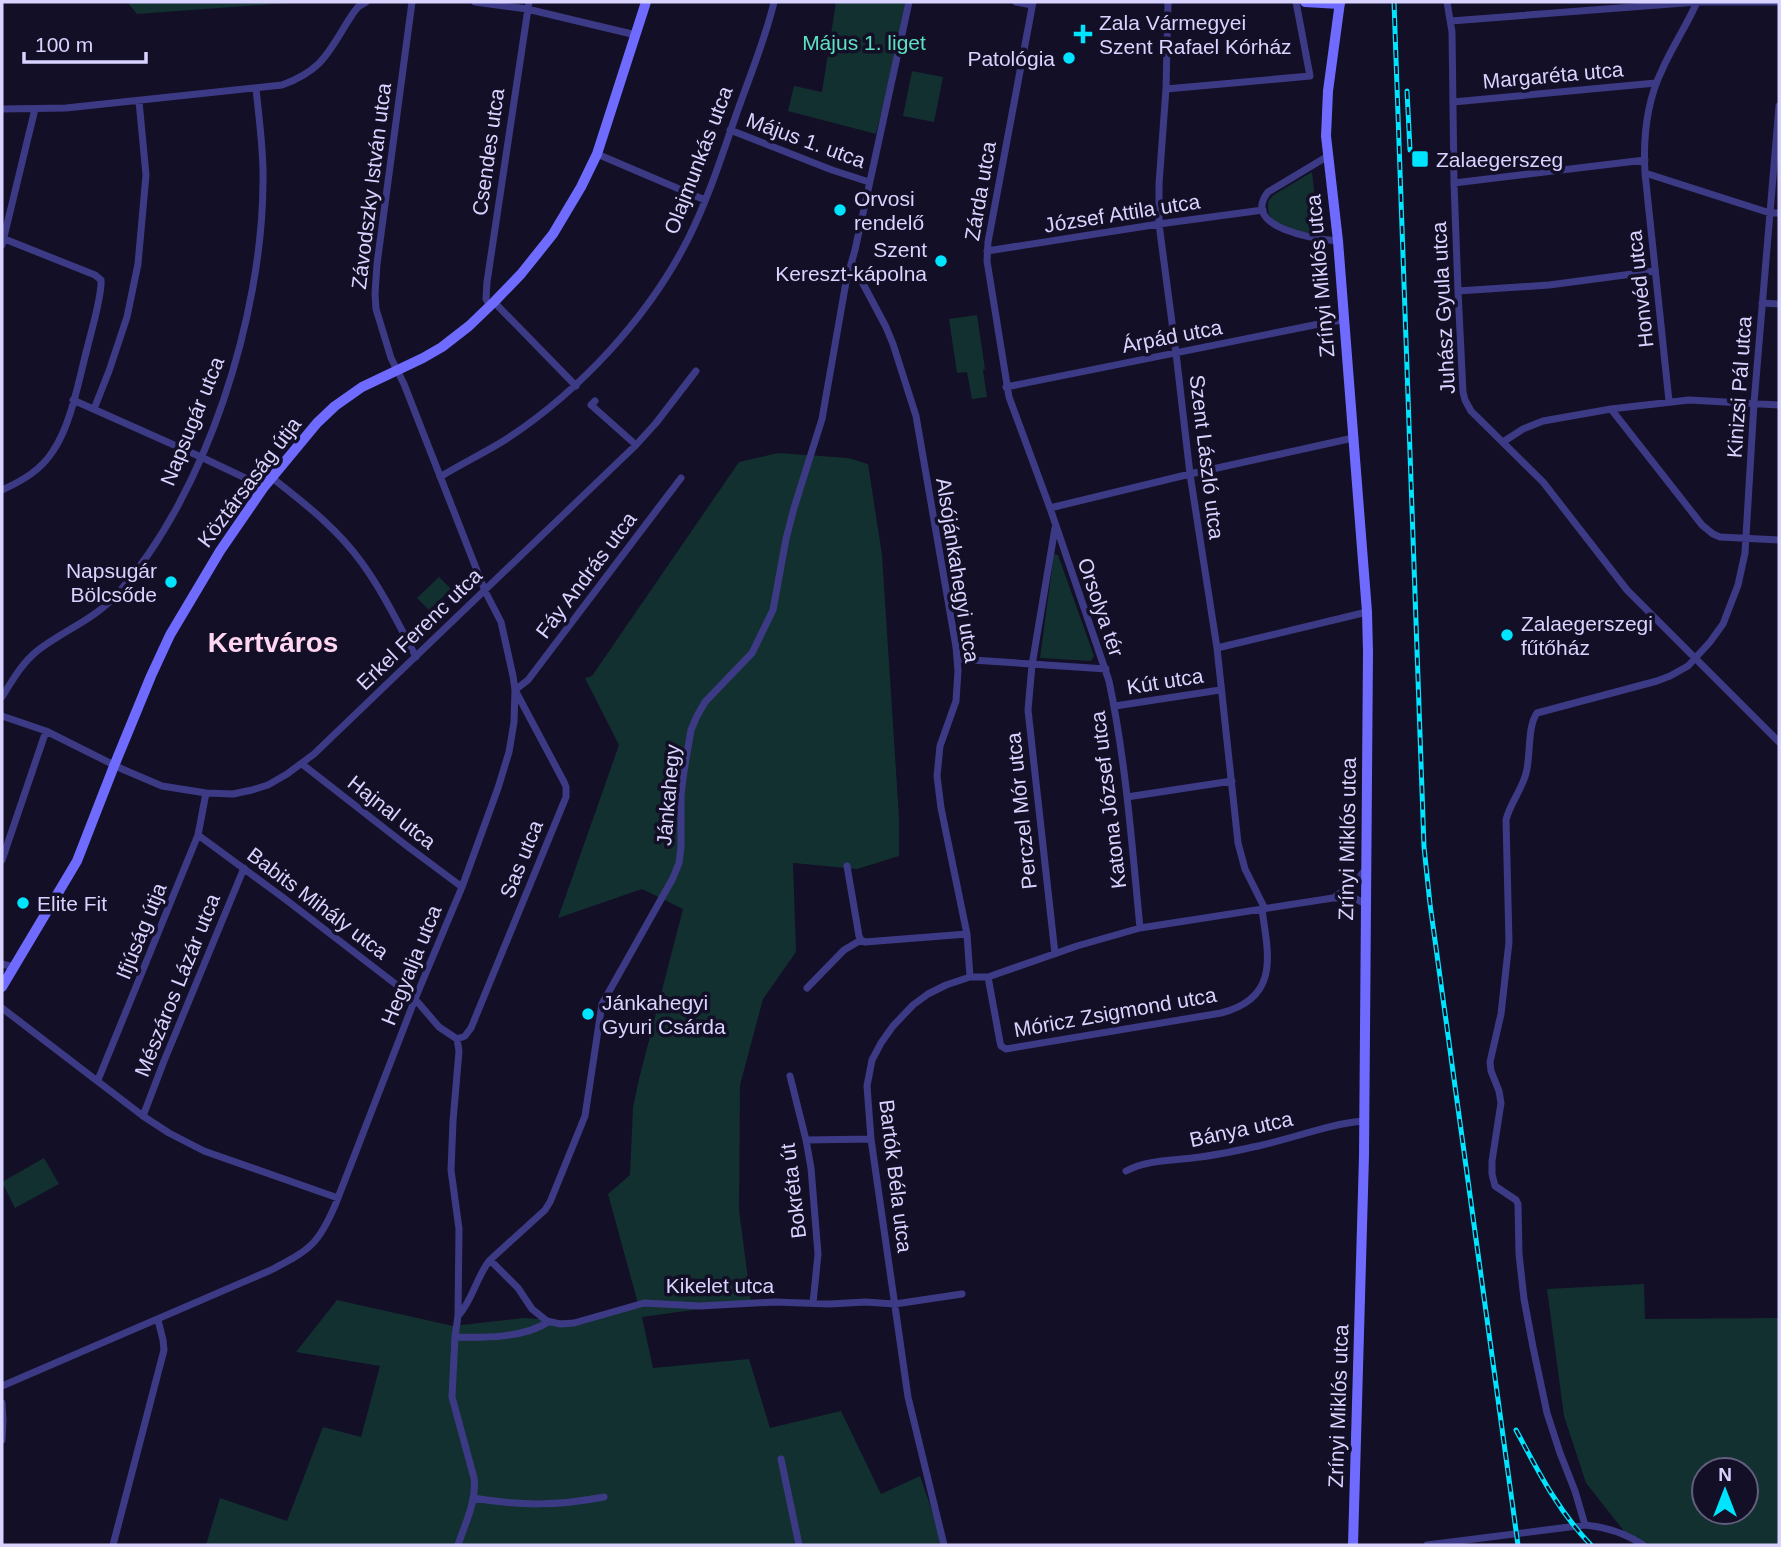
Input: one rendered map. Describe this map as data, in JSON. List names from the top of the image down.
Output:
{
  "streets": {
    "main road": ["Zrínyi Miklós utca", "Köztársaság útja"],
    "street": [
      "Margaréta utca",
      "Május 1. utca",
      "Csendes utca",
      "Olajmunkás utca",
      "Závodszky István utca",
      "Zárda utca",
      "József Attila utca",
      "Honvéd utca",
      "Juhász Gyula utca",
      "Árpád utca",
      "Kinizsi Pál utca",
      "Napsugár utca",
      "Szent László utca",
      "Alsójánkahegyi utca",
      "Fáy András utca",
      "Orsolya tér",
      "Erkel Ferenc utca",
      "Kút utca",
      "Jánkahegy",
      "Katona József utca",
      "Perczel Mór utca",
      "Hajnal utca",
      "Sas utca",
      "Babits Mihály utca",
      "Ifjúság útja",
      "Hegyalja utca",
      "Mészáros Lázár utca",
      "Móricz Zsigmond utca",
      "Bánya utca",
      "Bartók Béla utca",
      "Bokréta út",
      "Kikelet utca"
    ]
  },
  "crossings": [
    ["Margaréta utca", "Honvéd utca"],
    ["Margaréta utca", "Juhász Gyula utca"],
    ["Május 1. utca", "Olajmunkás utca"],
    ["Május 1. utca", "Jánkahegy"],
    ["Csendes utca", "Köztársaság útja"],
    ["Olajmunkás utca", "Hegyalja utca"],
    ["Závodszky István utca", "Köztársaság útja"],
    ["Závodszky István utca", "Hegyalja utca"],
    ["Zárda utca", "József Attila utca"],
    ["Zárda utca", "Árpád utca"],
    ["Zárda utca", "Orsolya tér"],
    ["József Attila utca", "Szent László utca"],
    ["Zrínyi Miklós utca", "Árpád utca"],
    ["Zrínyi Miklós utca", "Bánya utca"],
    ["Juhász Gyula utca", "Kinizsi Pál utca"],
    ["Árpád utca", "Szent László utca"],
    ["Szent László utca", "Kút utca"],
    ["Szent László utca", "Móricz Zsigmond utca"],
    ["Szent László utca", "Bartók Béla utca"],
    ["Köztársaság útja", "Erkel Ferenc utca"],
    ["Köztársaság útja", "Hegyalja utca"],
    ["Alsójánkahegyi utca", "Orsolya tér"],
    ["Alsójánkahegyi utca", "Jánkahegy"],
    ["Alsójánkahegyi utca", "Bartók Béla utca"],
    ["Fáy András utca", "Sas utca"],
    ["Fáy András utca", "Hegyalja utca"],
    ["Orsolya tér", "Katona József utca"],
    ["Orsolya tér", "Perczel Mór utca"],
    ["Erkel Ferenc utca", "Hajnal utca"],
    ["Erkel Ferenc utca", "Ifjúság útja"],
    ["Erkel Ferenc utca", "Hegyalja utca"],
    ["Kút utca", "Katona József utca"],
    ["Katona József utca", "Bartók Béla utca"],
    ["Perczel Mór utca", "Bartók Béla utca"],
    ["Hajnal utca", "Hegyalja utca"],
    ["Sas utca", "Hegyalja utca"],
    ["Babits Mihály utca", "Ifjúság útja"],
    ["Babits Mihály utca", "Hegyalja utca"],
    ["Babits Mihály utca", "Mészáros Lázár utca"],
    ["Móricz Zsigmond utca", "Bartók Béla utca"],
    ["Bartók Béla utca", "Kikelet utca"],
    ["Bokréta út", "Kikelet utca"]
  ],
  "districts": ["Kertváros"],
  "parks": ["Május 1. liget"],
  "places": {
    "health": ["Zala Vármegyei Szent Rafael Kórház"],
    "other": [
      "Patológia",
      "Orvosi rendelő",
      "Szent Kereszt-kápolna",
      "Napsugár Bölcsőde",
      "Zalaegerszegi fűtőház",
      "Elite Fit",
      "Jánkahegyi Gyuri Csárda"
    ],
    "transit": ["Zalaegerszeg"]
  },
  "scale_bar": "100 m",
  "north": "top"
}
